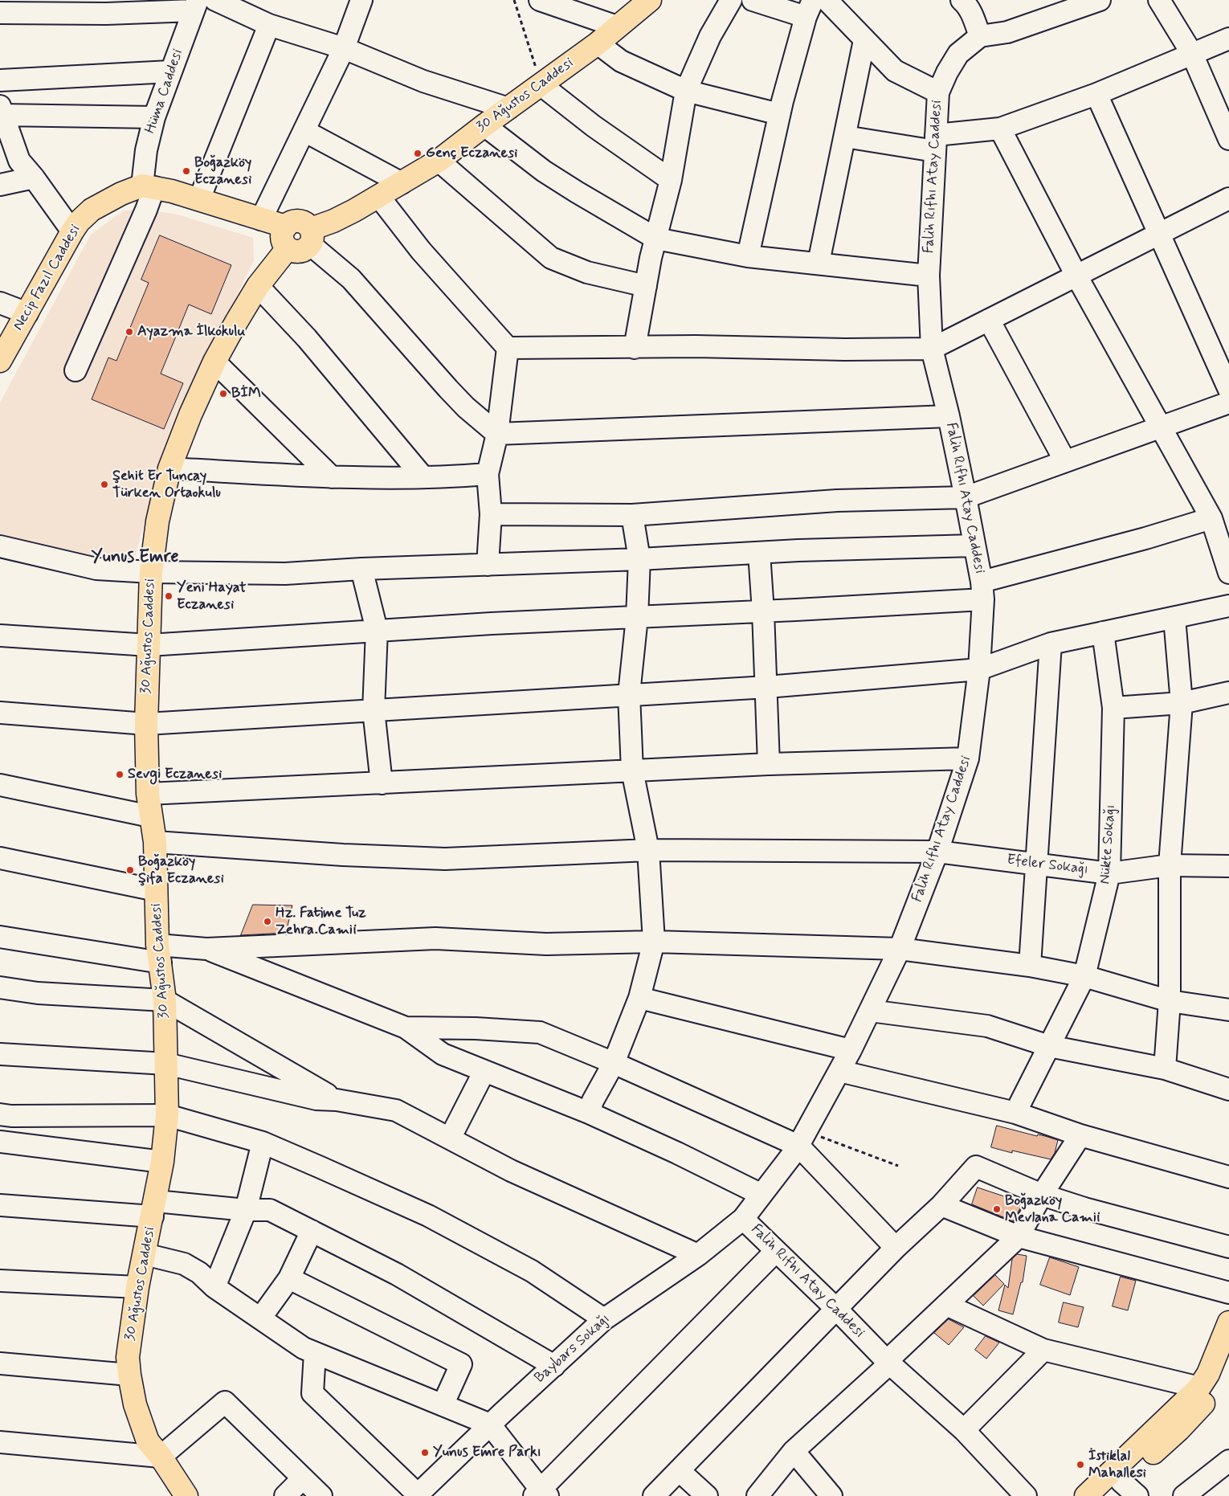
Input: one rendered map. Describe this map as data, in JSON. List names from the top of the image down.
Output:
{
  "streets": {
    "main road": ["30 Ağustos Caddesi", "Necip Fazıl Caddesi"],
    "street": [
      "Hüma Caddesi",
      "Falih Rıfhı Atay Caddesi",
      "Nükte Sokağı",
      "Efeler Sokağı",
      "Baybars Sokağı"
    ]
  },
  "crossings": [
    ["Hüma Caddesi", "Necip Fazıl Caddesi"],
    ["30 Ağustos Caddesi", "Efeler Sokağı"],
    ["Falih Rıfhı Atay Caddesi", "Efeler Sokağı"],
    ["Falih Rıfhı Atay Caddesi", "Baybars Sokağı"],
    ["Nükte Sokağı", "Efeler Sokağı"]
  ],
  "districts": ["Yunus Emre"],
  "places": [
    "Genç Eczanesi",
    "Boğazköy Eczanesi",
    "Ayazma İlkokulu",
    "BİM",
    "Şehit Er Tuncay Türken Ortaokulu",
    "Yeni Hayat Eczanesi",
    "Sevgi Eczanesi",
    "Boğazköy Şifa Eczanesi",
    "Hz. Fatime Tuz Zehra Camii",
    "Boğazköy Mevlana Camii",
    "Yunus Emre Parkı",
    "İstiklal Mahallesi"
  ]
}
